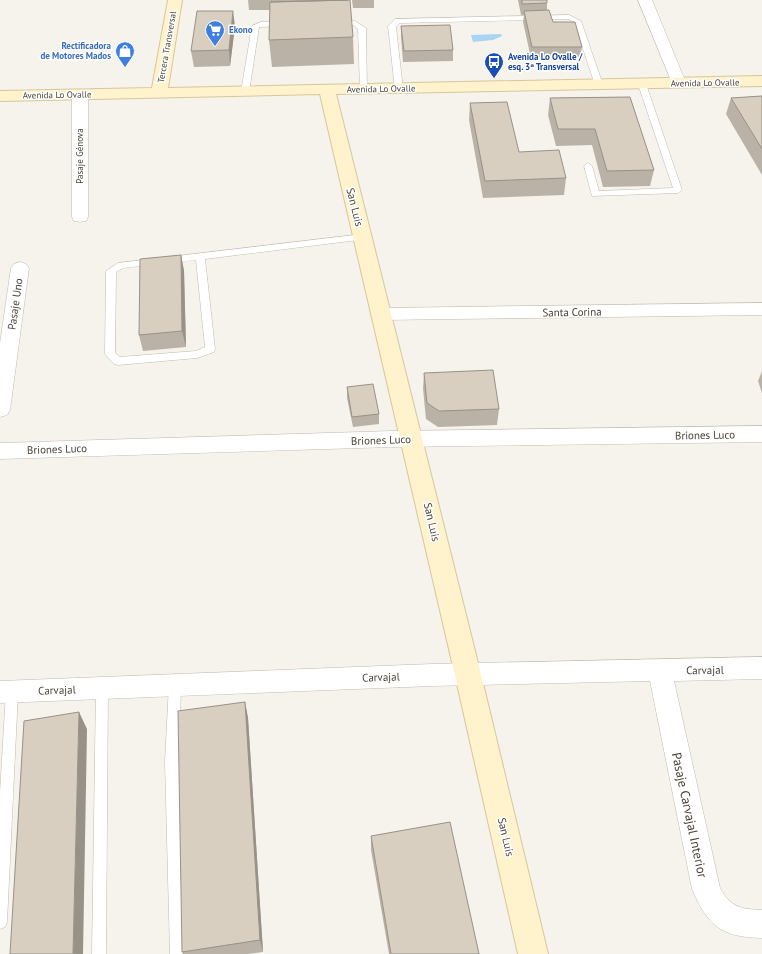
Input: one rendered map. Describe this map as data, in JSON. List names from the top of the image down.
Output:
{
  "streets": {
    "street": [
      "Tercera Transversal",
      "Avenida Lo Ovalle",
      "Pasaje Génova",
      "San Luis",
      "Pasaje Uno",
      "Santa Corina",
      "Briones Luco",
      "Carvajal",
      "Pasaje Carvajal Interior"
    ]
  },
  "crossings": [
    ["Tercera Transversal", "Avenida Lo Ovalle"],
    ["Avenida Lo Ovalle", "Pasaje Génova"],
    ["Avenida Lo Ovalle", "San Luis"],
    ["San Luis", "Santa Corina"],
    ["San Luis", "Briones Luco"],
    ["San Luis", "Carvajal"],
    ["Carvajal", "Pasaje Carvajal Interior"]
  ],
  "places": {
    "supermarket": ["Ekono"],
    "shop": ["Rectificadora de Motores Mados"],
    "bus stop": ["Avenida Lo Ovalle / esq. 3ª Transversal"]
  }
}
